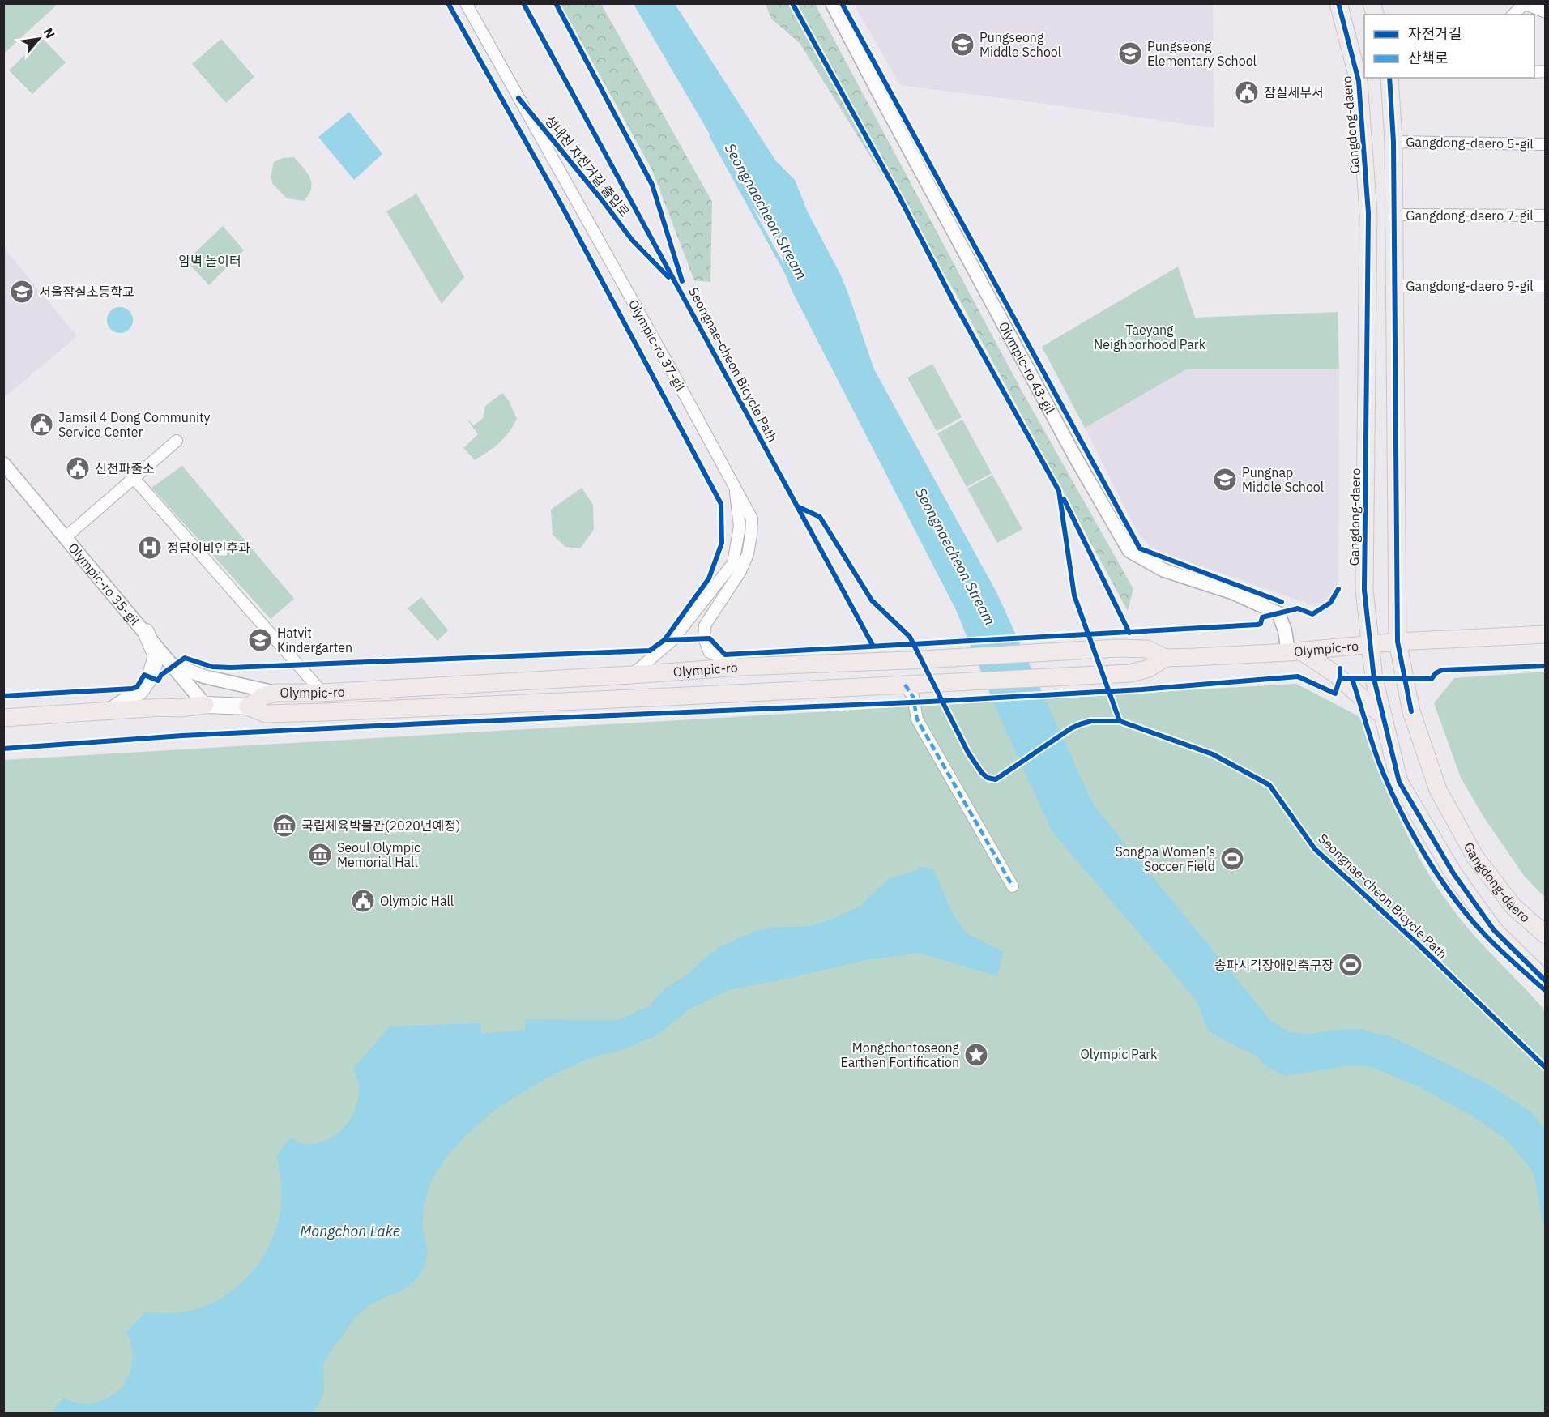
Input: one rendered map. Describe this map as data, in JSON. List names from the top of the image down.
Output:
{
  "streets": {
    "main road": ["Gangdong-daero", "Olympic-ro"],
    "street": [
      "Gangdong-daero 5-gil",
      "Gangdong-daero 7-gil",
      "Gangdong-daero 9-gil",
      "Olympic-ro 37-gil",
      "Olympic-ro 43-gil",
      "Olympic-ro 35-gil"
    ],
    "cycle path": ["성내천 자전거길 출입로"]
  },
  "crossings": [
    ["Gangdong-daero", "Gangdong-daero 5-gil"],
    ["Gangdong-daero", "Gangdong-daero 7-gil"],
    ["Gangdong-daero", "Gangdong-daero 9-gil"],
    ["Gangdong-daero", "Olympic-ro"],
    ["Olympic-ro 37-gil", "Olympic-ro"],
    ["Olympic-ro 43-gil", "Olympic-ro"],
    ["Olympic-ro 35-gil", "Olympic-ro"]
  ],
  "water": ["Seongnaecheon Stream", "Mongchon Lake"],
  "parks": ["암벽 놀이터", "Taeyang Neighborhood Park", "Olympic Park"],
  "places": {
    "school or university": [
      "Pungseong Middle School",
      "Pungseong Elementary School",
      "서울잠실초등학교",
      "Pungnap Middle School",
      "Hatvit Kindergarten"
    ],
    "public building": [
      "잠실세무서",
      "Jamsil 4 Dong Community Service Center",
      "신천파출소",
      "Olympic Hall"
    ],
    "hospital": ["정담이비인후과"],
    "museum": ["국립체육박물관(2020년예정)", "Seoul Olympic Memorial Hall"],
    "sports": ["Songpa Women’s Soccer Field", "송파시각장애인축구장"],
    "place": ["Mongchontoseong Earthen Fortification"]
  },
  "legend": ["자전거길", "산책로"],
  "north": "top right"
}
